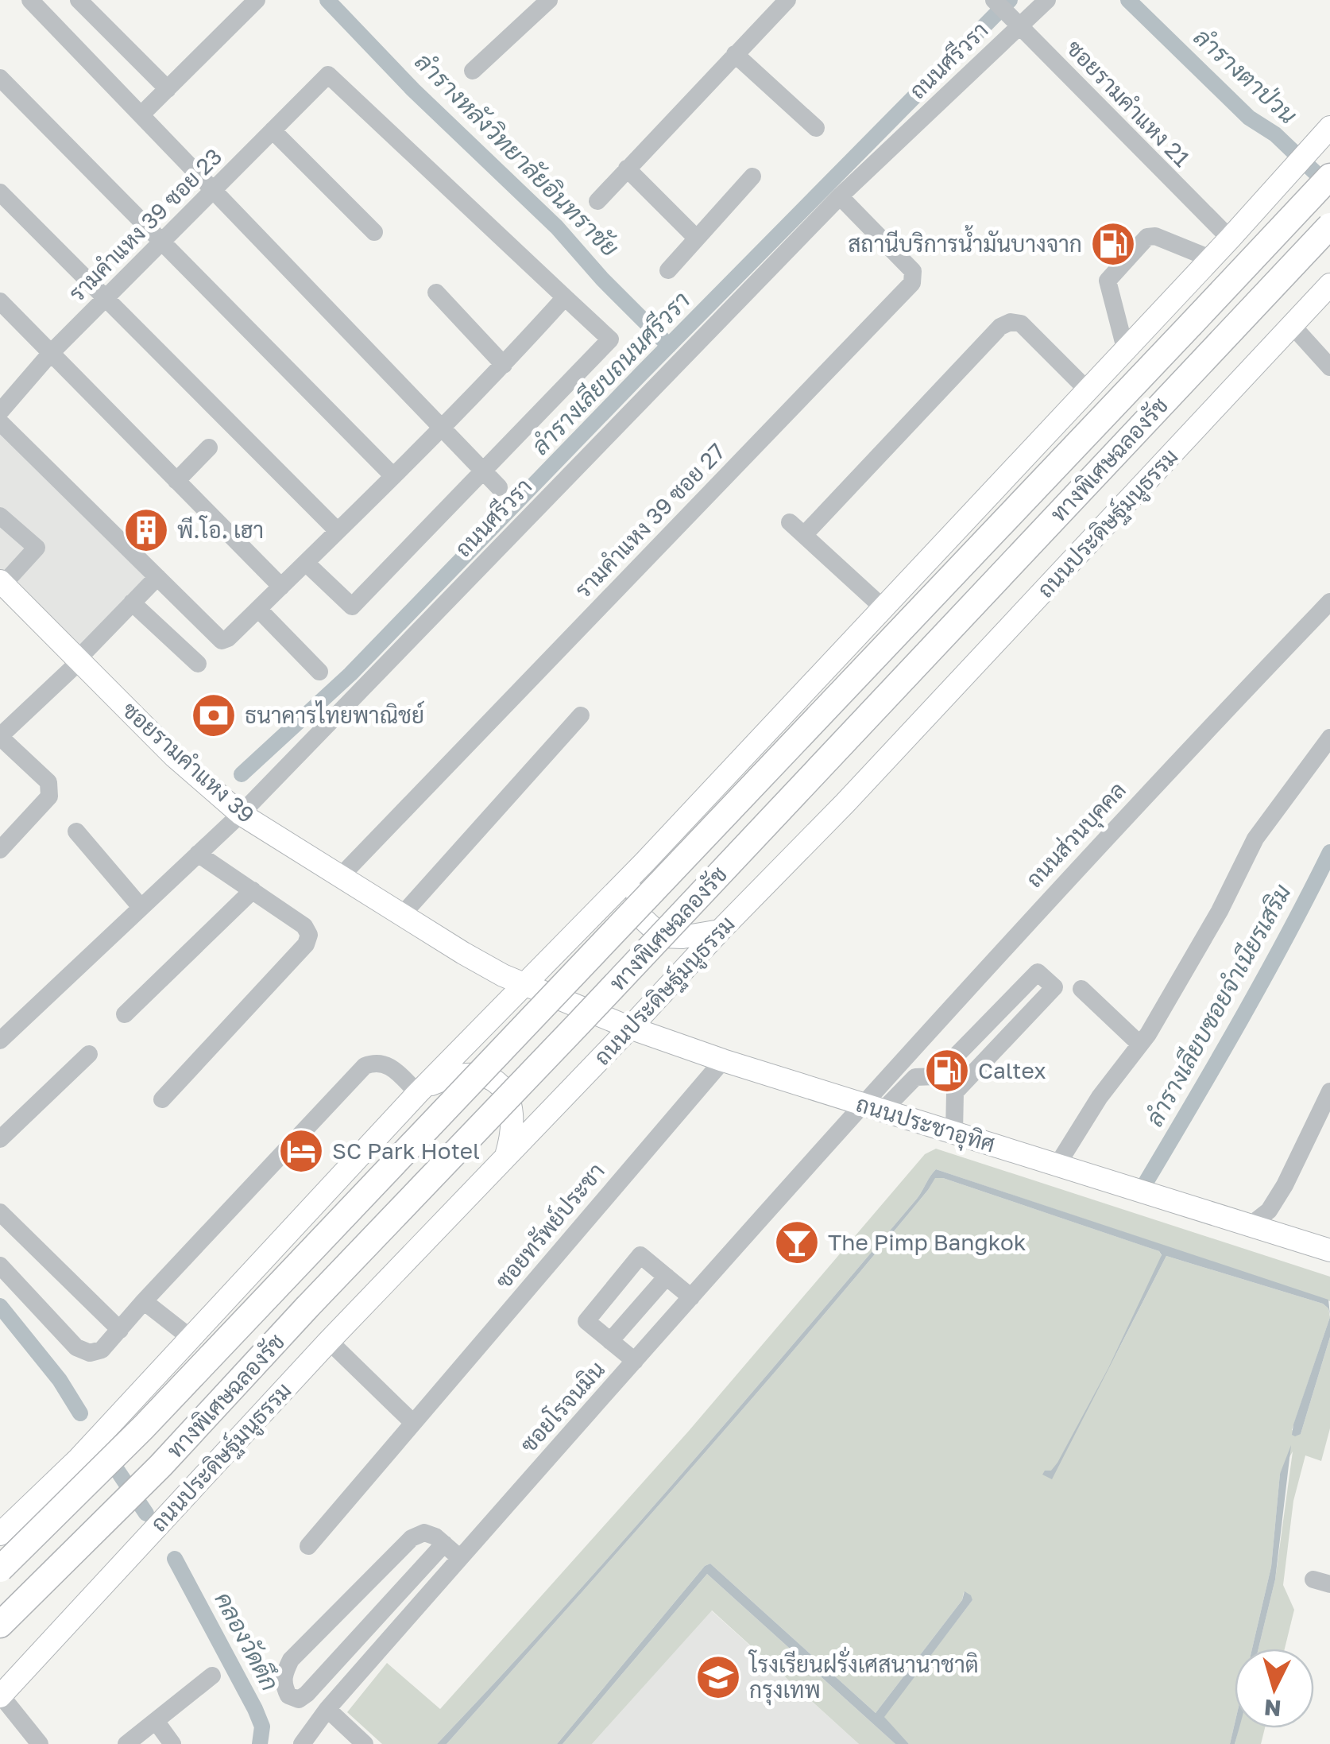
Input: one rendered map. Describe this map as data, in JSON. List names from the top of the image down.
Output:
{
  "streets": {
    "highway": ["ทางพิเศษฉลองรัช"],
    "main road": ["ถนนประดิษฐ์มนูธรรม", "ซอยรามคำแหง 39", "ถนนประชาอุทิศ"],
    "street": [
      "ถนนศรีวรา",
      "ซอยรามคำแหง 21",
      "รามคำแหง 39 ซอย 23",
      "รามคำแหง 39 ซอย 27",
      "ถนนส่วนบุคคล",
      "ซอยทรัพย์ประชา",
      "ซอยโรจนมิน"
    ]
  },
  "crossings": [
    ["ถนนศรีวรา", "ซอยรามคำแหง 21"],
    ["ถนนศรีวรา", "รามคำแหง 39 ซอย 27"],
    ["ถนนศรีวรา", "ซอยรามคำแหง 39"],
    ["รามคำแหง 39 ซอย 27", "ซอยรามคำแหง 39"],
    ["ถนนประดิษฐ์มนูธรรม", "ถนนประชาอุทิศ"],
    ["ซอยรามคำแหง 39", "ถนนประชาอุทิศ"],
    ["ถนนส่วนบุคคล", "ถนนประชาอุทิศ"],
    ["ถนนส่วนบุคคล", "ซอยโรจนมิน"],
    ["ถนนประชาอุทิศ", "ซอยทรัพย์ประชา"],
    ["ถนนประชาอุทิศ", "ซอยโรจนมิน"]
  ],
  "water": [
    "ลำรางตาป่วน",
    "ลำรางหลังวิทยาลัยอินทราชัย",
    "ลำรางเลียบถนนศรีวรา",
    "ลำรางเลียบซอยจำเนียรเสริม",
    "คลองวัดตึก"
  ],
  "places": {
    "fuel station": ["สถานีบริการน้ำมันบางจาก", "Caltex"],
    "building": ["พี.โอ. เฮา"],
    "bank": ["ธนาคารไทยพาณิชย์"],
    "hotel": ["SC Park Hotel"],
    "bar": ["The Pimp Bangkok"],
    "school or university": ["โรงเรียนฝรั่งเศสนานาชาติ กรุงเทพ"]
  },
  "north": "bottom"
}
